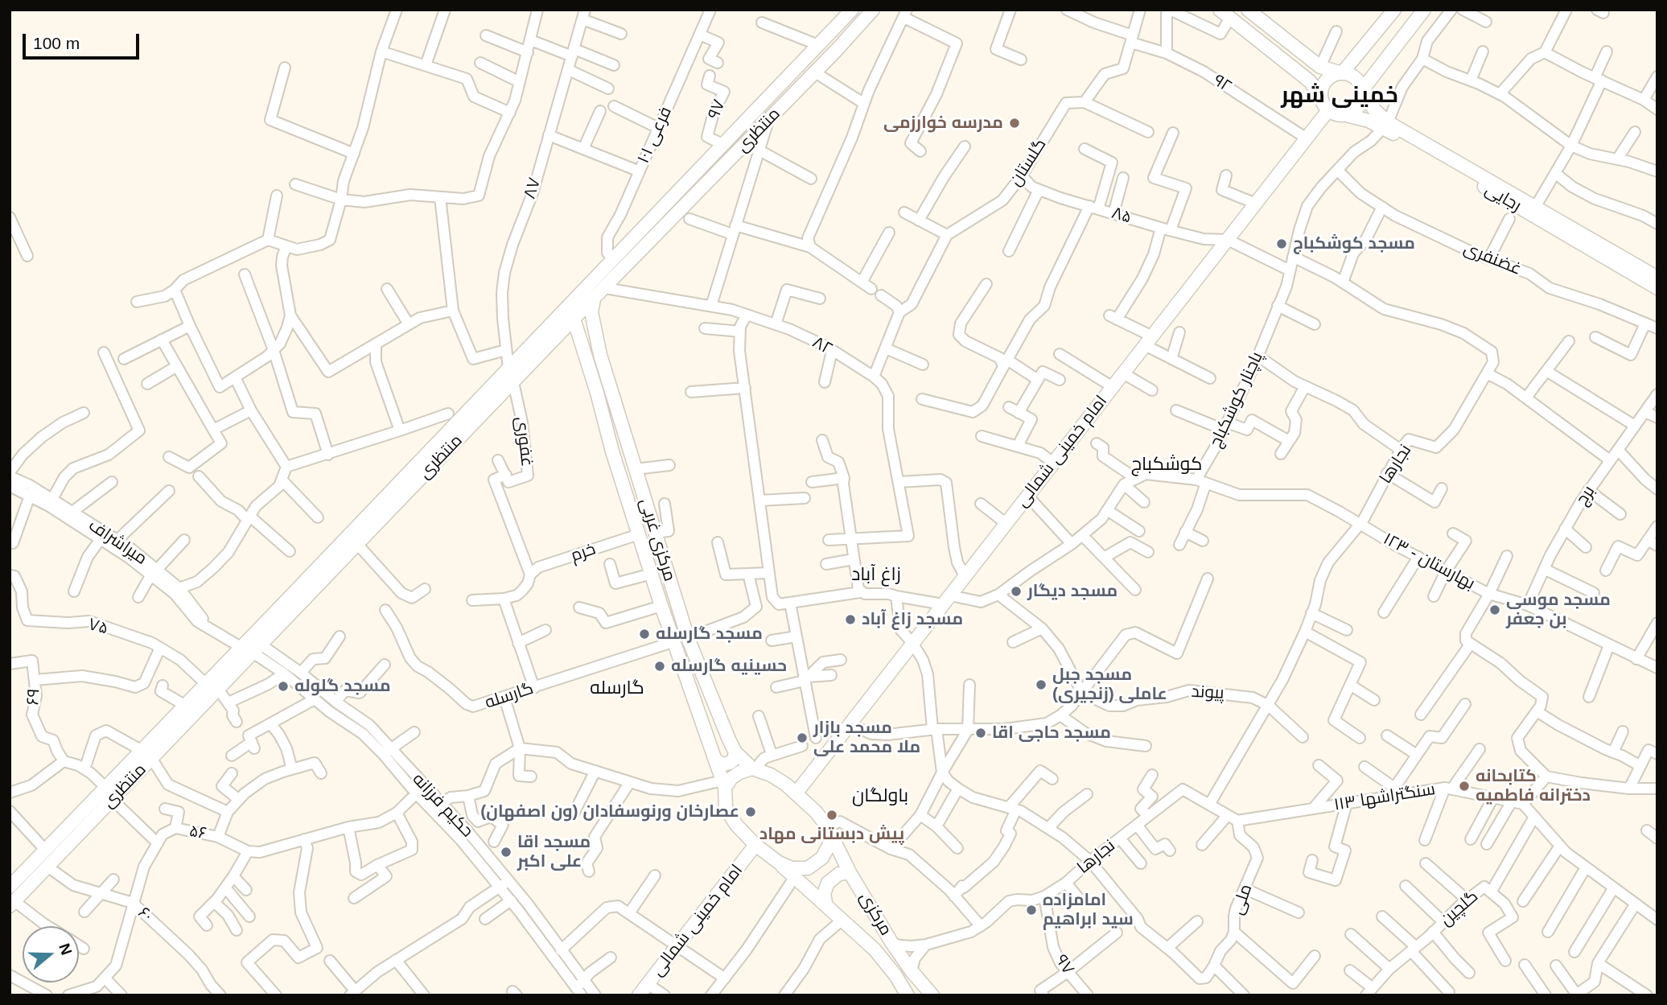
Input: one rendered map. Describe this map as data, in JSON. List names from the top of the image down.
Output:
{
  "streets": {
    "main road": [
      "منتظری",
      "رجایی",
      "امام خمینی شمالی",
      "مرکزی غربی",
      "مرکزی"
    ],
    "street": [
      "۹۲",
      "۹۷",
      "فرعی ۱۰۱",
      "گلستان",
      "۸۷",
      "۸۵",
      "غضنفری",
      "۸۲",
      "پاچنار کوشکباج",
      "غفوری",
      "نجارها",
      "برج",
      "میراشراف",
      "خرم",
      "بهارستان - ۱۲۳",
      "۷۵",
      "پیوند",
      "گارسله",
      "۶۹",
      "سنگتراشها ۱۱۳",
      "حکیم فرزانه",
      "۵۶",
      "ملی",
      "گلچین",
      "۶۰"
    ]
  },
  "crossings": [
    ["۹۲", "امام خمینی شمالی"],
    ["۹۷", "منتظری"],
    ["۹۷", "نجارها"],
    ["منتظری", "فرعی ۱۰۱"],
    ["منتظری", "۸۷"],
    ["منتظری", "۸۲"],
    ["منتظری", "غفوری"],
    ["منتظری", "مرکزی غربی"],
    ["منتظری", "میراشراف"],
    ["منتظری", "۷۵"],
    ["منتظری", "حکیم فرزانه"],
    ["منتظری", "۶۰"],
    ["گلستان", "۸۵"],
    ["رجایی", "پاچنار کوشکباج"],
    ["رجایی", "امام خمینی شمالی"],
    ["۸۵", "امام خمینی شمالی"],
    ["غضنفری", "پاچنار کوشکباج"],
    ["پاچنار کوشکباج", "نجارها"],
    ["پاچنار کوشکباج", "بهارستان - ۱۲۳"],
    ["غفوری", "خرم"],
    ["امام خمینی شمالی", "مرکزی غربی"],
    ["امام خمینی شمالی", "مرکزی"],
    ["نجارها", "بهارستان - ۱۲۳"],
    ["نجارها", "پیوند"],
    ["نجارها", "سنگتراشها ۱۱۳"],
    ["نجارها", "ملی"],
    ["برج", "بهارستان - ۱۲۳"],
    ["مرکزی غربی", "خرم"],
    ["مرکزی غربی", "گارسله"],
    ["مرکزی غربی", "مرکزی"],
    ["میراشراف", "حکیم فرزانه"],
    ["سنگتراشها ۱۱۳", "ملی"],
    ["۵۶", "۶۰"]
  ],
  "districts": [
    "خمینی شهر",
    "کوشکباج",
    "زاغ آباد",
    "گارسله",
    "باولگان"
  ],
  "places": [
    "مدرسه خوارزمی",
    "مسجد کوشکباج",
    "مسجد دیگار",
    "مسجد موسی بن جعفر",
    "مسجد زاغ آباد",
    "مسجد گارسله",
    "حسینیه گارسله",
    "مسجد جبل عاملی (زنجیری)",
    "مسجد گلوله",
    "مسجد حاجی اقا",
    "مسجد بازار ملا محمد علی",
    "کتابحانه دخترانه فاطمیه",
    "عصارخان ورنوسفادان (ون اصفهان)",
    "پیش دبستانی مهاد",
    "مسجد اقا علی اکبر",
    "امامزاده سید ابراهیم"
  ],
  "scale_bar": "100 m",
  "north": "right"
}
